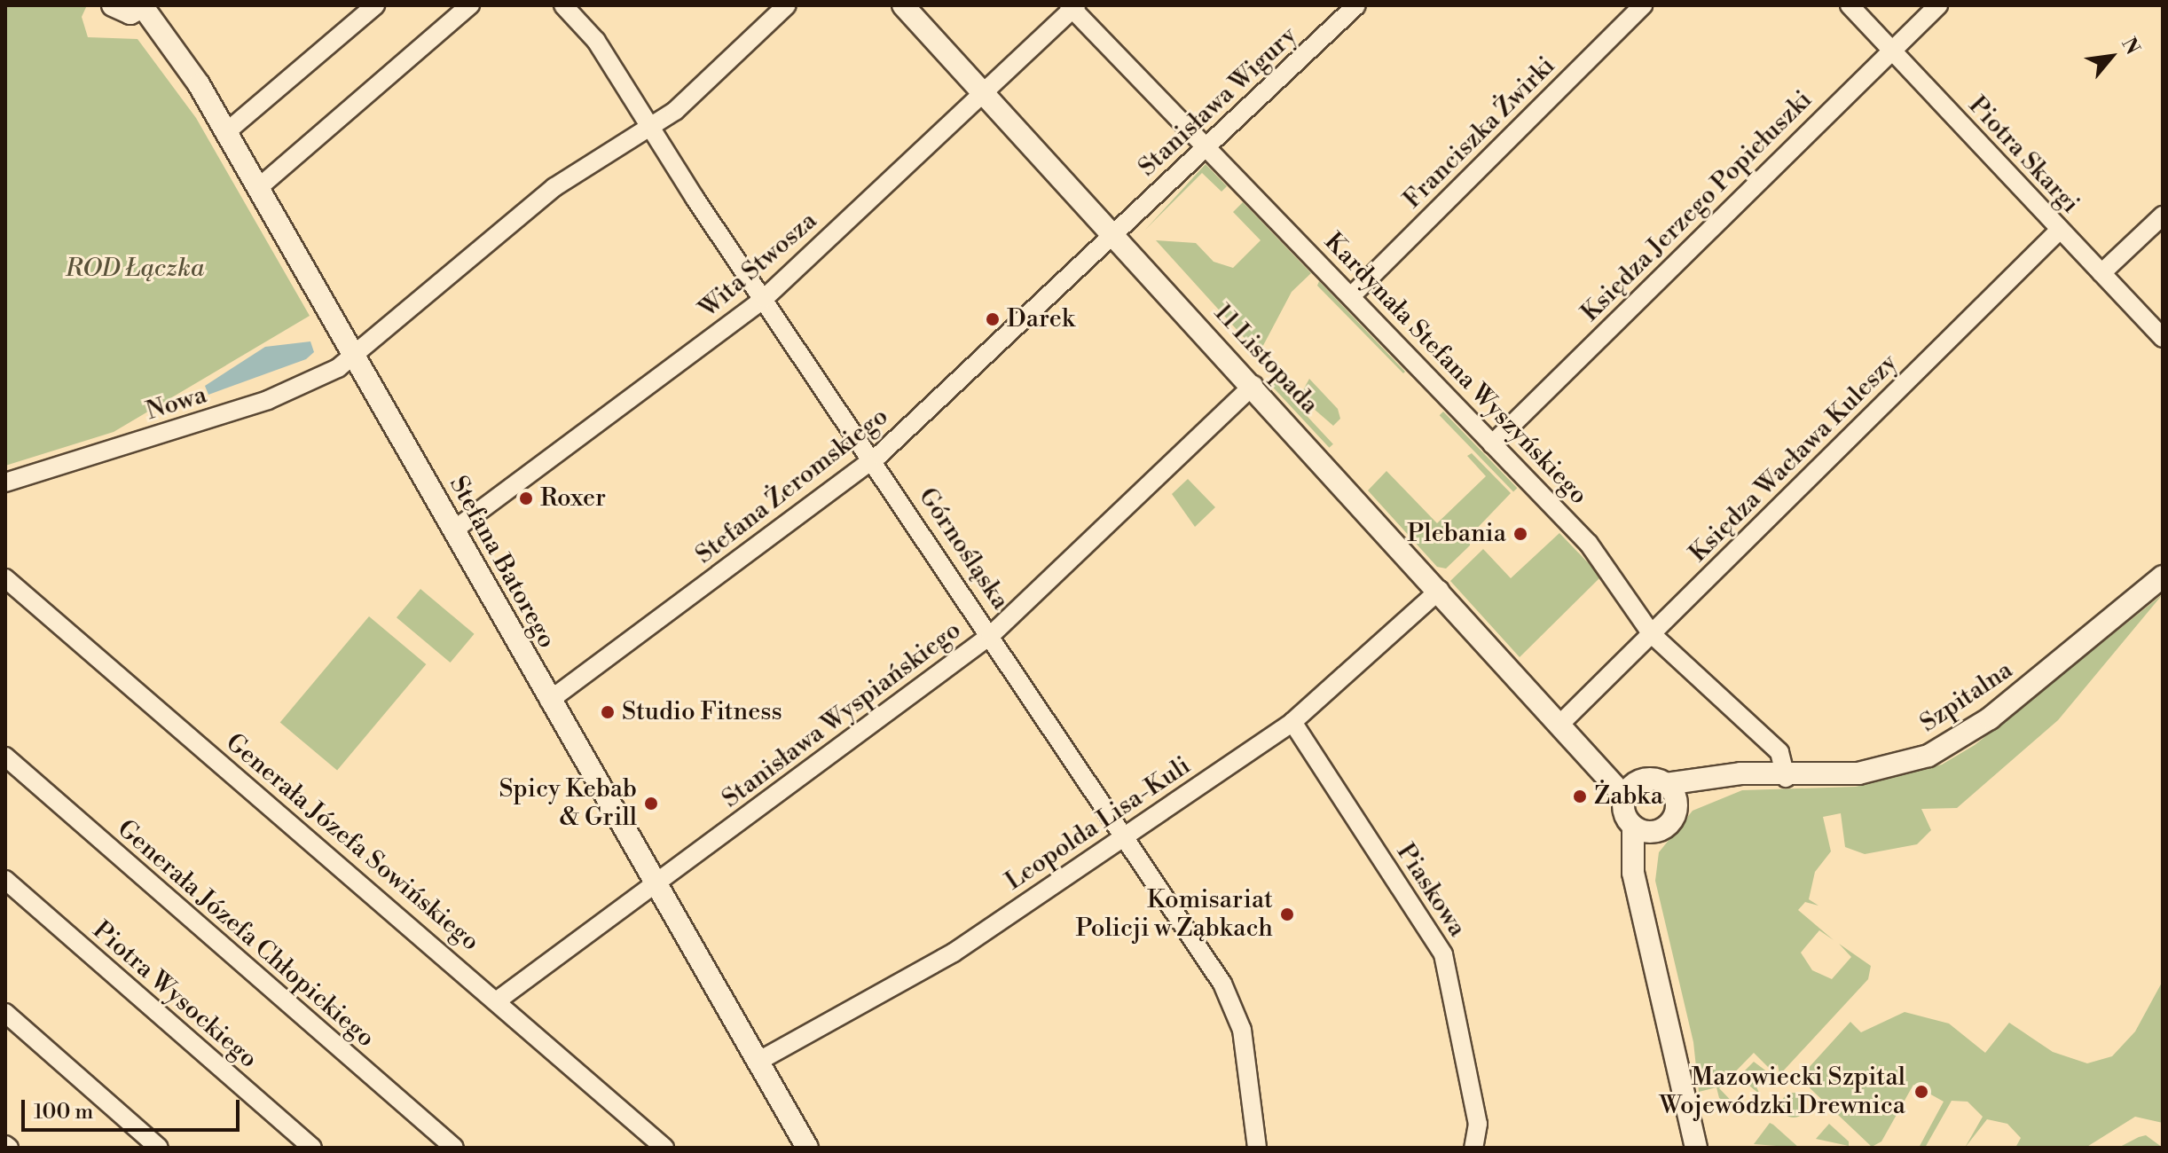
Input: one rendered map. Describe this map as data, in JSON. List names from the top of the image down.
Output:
{
  "streets": {
    "street": [
      "Stanisława Wigury",
      "Franciszka Żwirki",
      "Piotra Skargi",
      "Księdza Jerzego Popiełuszki",
      "Wita Stwosza",
      "11 Listopada",
      "Kardynała Stefana Wyszyńskiego",
      "Nowa",
      "Księdza Wacława Kuleszy",
      "Stefana Żeromskiego",
      "Górnośląska",
      "Stefana Batorego",
      "Szpitalna",
      "Stanisława Wyspiańskiego",
      "Leopolda Lisa-Kuli",
      "Generała Józefa Sowińskiego",
      "Piaskowa",
      "Generała Józefa Chłopickiego",
      "Piotra Wysockiego"
    ]
  },
  "crossings": [
    ["Stanisława Wigury", "11 Listopada"],
    ["Stanisława Wigury", "Kardynała Stefana Wyszyńskiego"],
    ["Stanisława Wigury", "Stefana Żeromskiego"],
    ["Franciszka Żwirki", "Kardynała Stefana Wyszyńskiego"],
    ["Piotra Skargi", "Księdza Jerzego Popiełuszki"],
    ["Piotra Skargi", "Księdza Wacława Kuleszy"],
    ["Księdza Jerzego Popiełuszki", "Kardynała Stefana Wyszyńskiego"],
    ["Wita Stwosza", "11 Listopada"],
    ["Wita Stwosza", "Kardynała Stefana Wyszyńskiego"],
    ["Wita Stwosza", "Górnośląska"],
    ["Wita Stwosza", "Stefana Batorego"],
    ["11 Listopada", "Księdza Wacława Kuleszy"],
    ["11 Listopada", "Stefana Żeromskiego"],
    ["11 Listopada", "Stanisława Wyspiańskiego"],
    ["11 Listopada", "Leopolda Lisa-Kuli"],
    ["Kardynała Stefana Wyszyńskiego", "Księdza Wacława Kuleszy"],
    ["Kardynała Stefana Wyszyńskiego", "Szpitalna"],
    ["Nowa", "Górnośląska"],
    ["Nowa", "Stefana Batorego"],
    ["Stefana Żeromskiego", "Górnośląska"],
    ["Stefana Żeromskiego", "Stefana Batorego"],
    ["Górnośląska", "Stanisława Wyspiańskiego"],
    ["Górnośląska", "Leopolda Lisa-Kuli"],
    ["Stefana Batorego", "Stanisława Wyspiańskiego"],
    ["Stefana Batorego", "Leopolda Lisa-Kuli"],
    ["Stanisława Wyspiańskiego", "Generała Józefa Sowińskiego"],
    ["Leopolda Lisa-Kuli", "Piaskowa"]
  ],
  "parks": ["ROD Łączka"],
  "places": [
    "Darek",
    "Roxer",
    "Plebania",
    "Studio Fitness",
    "Żabka",
    "Spicy Kebab & Grill",
    "Komisariat Policji w Ząbkach",
    "Mazowiecki Szpital Wojewódzki Drewnica"
  ],
  "scale_bar": "100 m",
  "north": "top right"
}
